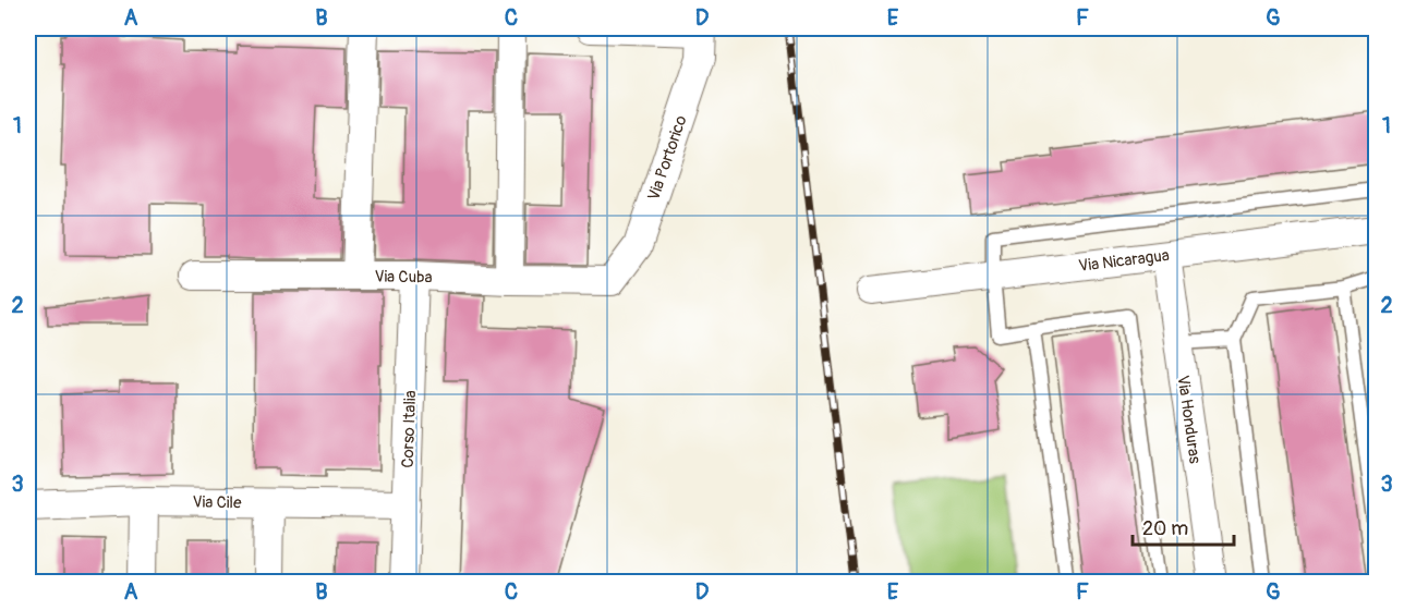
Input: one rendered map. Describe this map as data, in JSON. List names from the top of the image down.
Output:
{
  "streets": {
    "street": [
      "Via Portorico",
      "Via Nicaragua",
      "Via Cuba",
      "Via Honduras",
      "Corso Italia",
      "Via Cile"
    ]
  },
  "crossings": [
    ["Via Portorico", "Via Cuba"],
    ["Via Nicaragua", "Via Honduras"],
    ["Via Cuba", "Corso Italia"],
    ["Corso Italia", "Via Cile"]
  ],
  "scale_bar": "20 m",
  "grid": {
    "columns": [
      "A",
      "B",
      "C",
      "D",
      "E",
      "F",
      "G"
    ],
    "rows": ["1", "2", "3"]
  }
}
